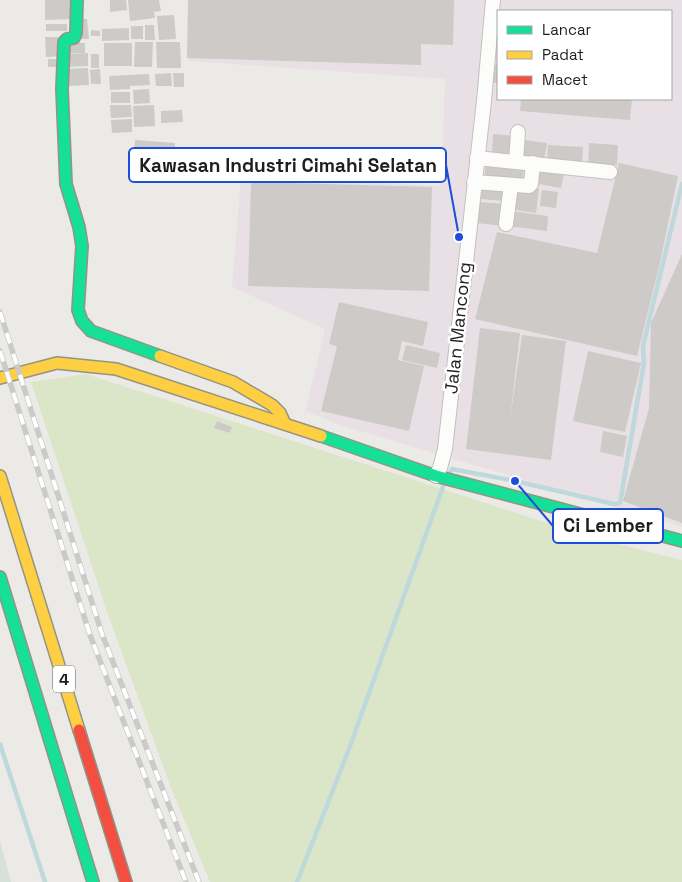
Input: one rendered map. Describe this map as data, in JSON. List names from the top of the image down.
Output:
{
  "streets": {
    "main road": ["4"],
    "street": ["Jalan Mancong"]
  },
  "places": ["Kawasan Industri Cimahi Selatan", "Ci Lember"],
  "legend": ["Lancar", "Padat", "Macet"]
}
